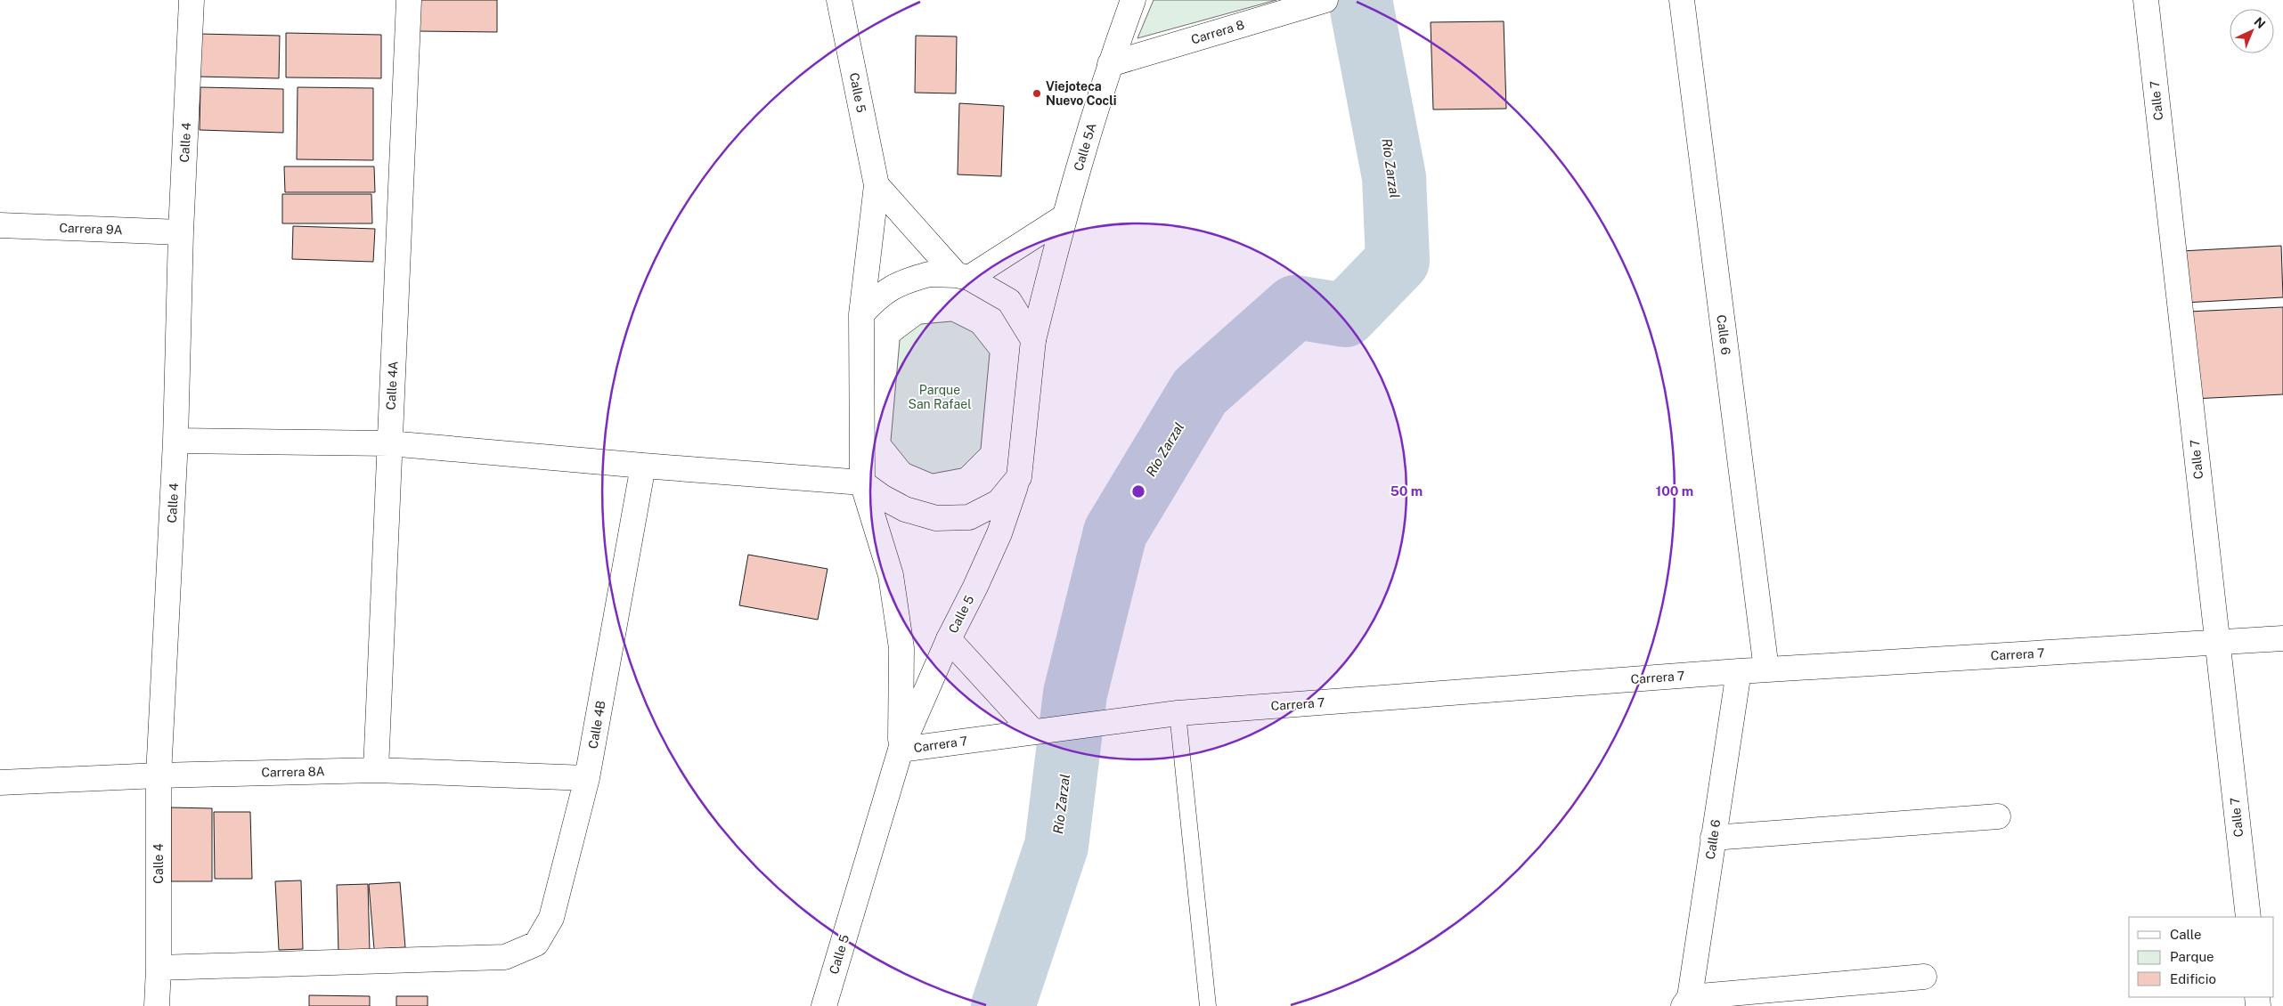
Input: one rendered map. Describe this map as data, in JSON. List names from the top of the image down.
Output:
{
  "streets": {
    "street": [
      "Carrera 8",
      "Calle 5",
      "Calle 7",
      "Calle 4",
      "Calle 5A",
      "Carrera 9A",
      "Calle 6",
      "Calle 4A",
      "Carrera 7",
      "Calle 4B",
      "Carrera 8A"
    ]
  },
  "crossings": [
    ["Carrera 8", "Calle 5A"],
    ["Calle 5", "Calle 5A"],
    ["Calle 5", "Carrera 7"],
    ["Calle 7", "Carrera 7"],
    ["Calle 4", "Carrera 9A"],
    ["Calle 4", "Calle 4B"],
    ["Calle 4", "Carrera 8A"],
    ["Calle 6", "Carrera 7"],
    ["Calle 4A", "Carrera 8A"],
    ["Calle 4B", "Carrera 8A"]
  ],
  "water": ["Río Zarzal"],
  "parks": ["Parque San Rafael"],
  "places": ["Viejoteca Nuevo Cocli"],
  "legend": ["Calle", "Parque", "Edificio"],
  "north": "top right",
  "rings": ["50 m", "100 m"]
}
